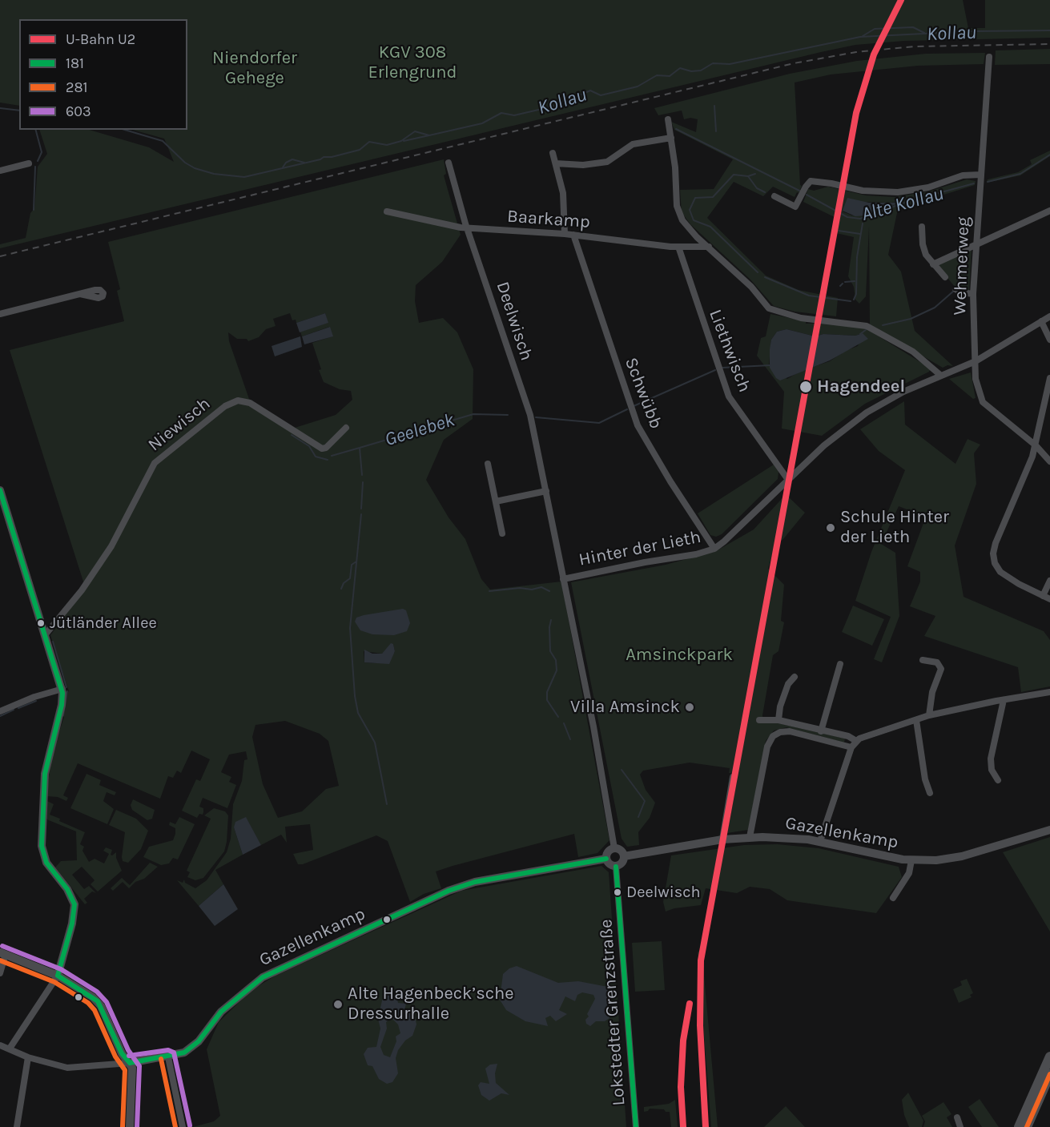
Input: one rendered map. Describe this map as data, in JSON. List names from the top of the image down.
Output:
{
  "streets": {
    "street": [
      "Baarkamp",
      "Wehmerweg",
      "Deelwisch",
      "Liethwisch",
      "Schwübb",
      "Niewisch",
      "Hinter der Lieth",
      "Gazellenkamp",
      "Lokstedter Grenzstraße"
    ]
  },
  "crossings": [
    ["Baarkamp", "Deelwisch"],
    ["Baarkamp", "Liethwisch"],
    ["Baarkamp", "Schwübb"],
    ["Wehmerweg", "Hinter der Lieth"],
    ["Deelwisch", "Hinter der Lieth"],
    ["Deelwisch", "Gazellenkamp"],
    ["Deelwisch", "Lokstedter Grenzstraße"],
    ["Liethwisch", "Hinter der Lieth"],
    ["Schwübb", "Hinter der Lieth"],
    ["Gazellenkamp", "Lokstedter Grenzstraße"]
  ],
  "water": ["Kollau", "Alte Kollau", "Geelebek"],
  "parks": ["KGV 308 Erlengrund", "Niendorfer Gehege", "Amsinckpark"],
  "places": [
    "Hagendeel",
    "Schule Hinter der Lieth",
    "Jütländer Allee",
    "Villa Amsinck",
    "Deelwisch",
    "Alte Hagenbeck’sche Dressurhalle"
  ],
  "lines": [
    "metro line U2",
    "transit line 181",
    "transit line 603",
    "transit line 281"
  ],
  "legend": [
    "U-Bahn U2",
    "181",
    "281",
    "603"
  ]
}
